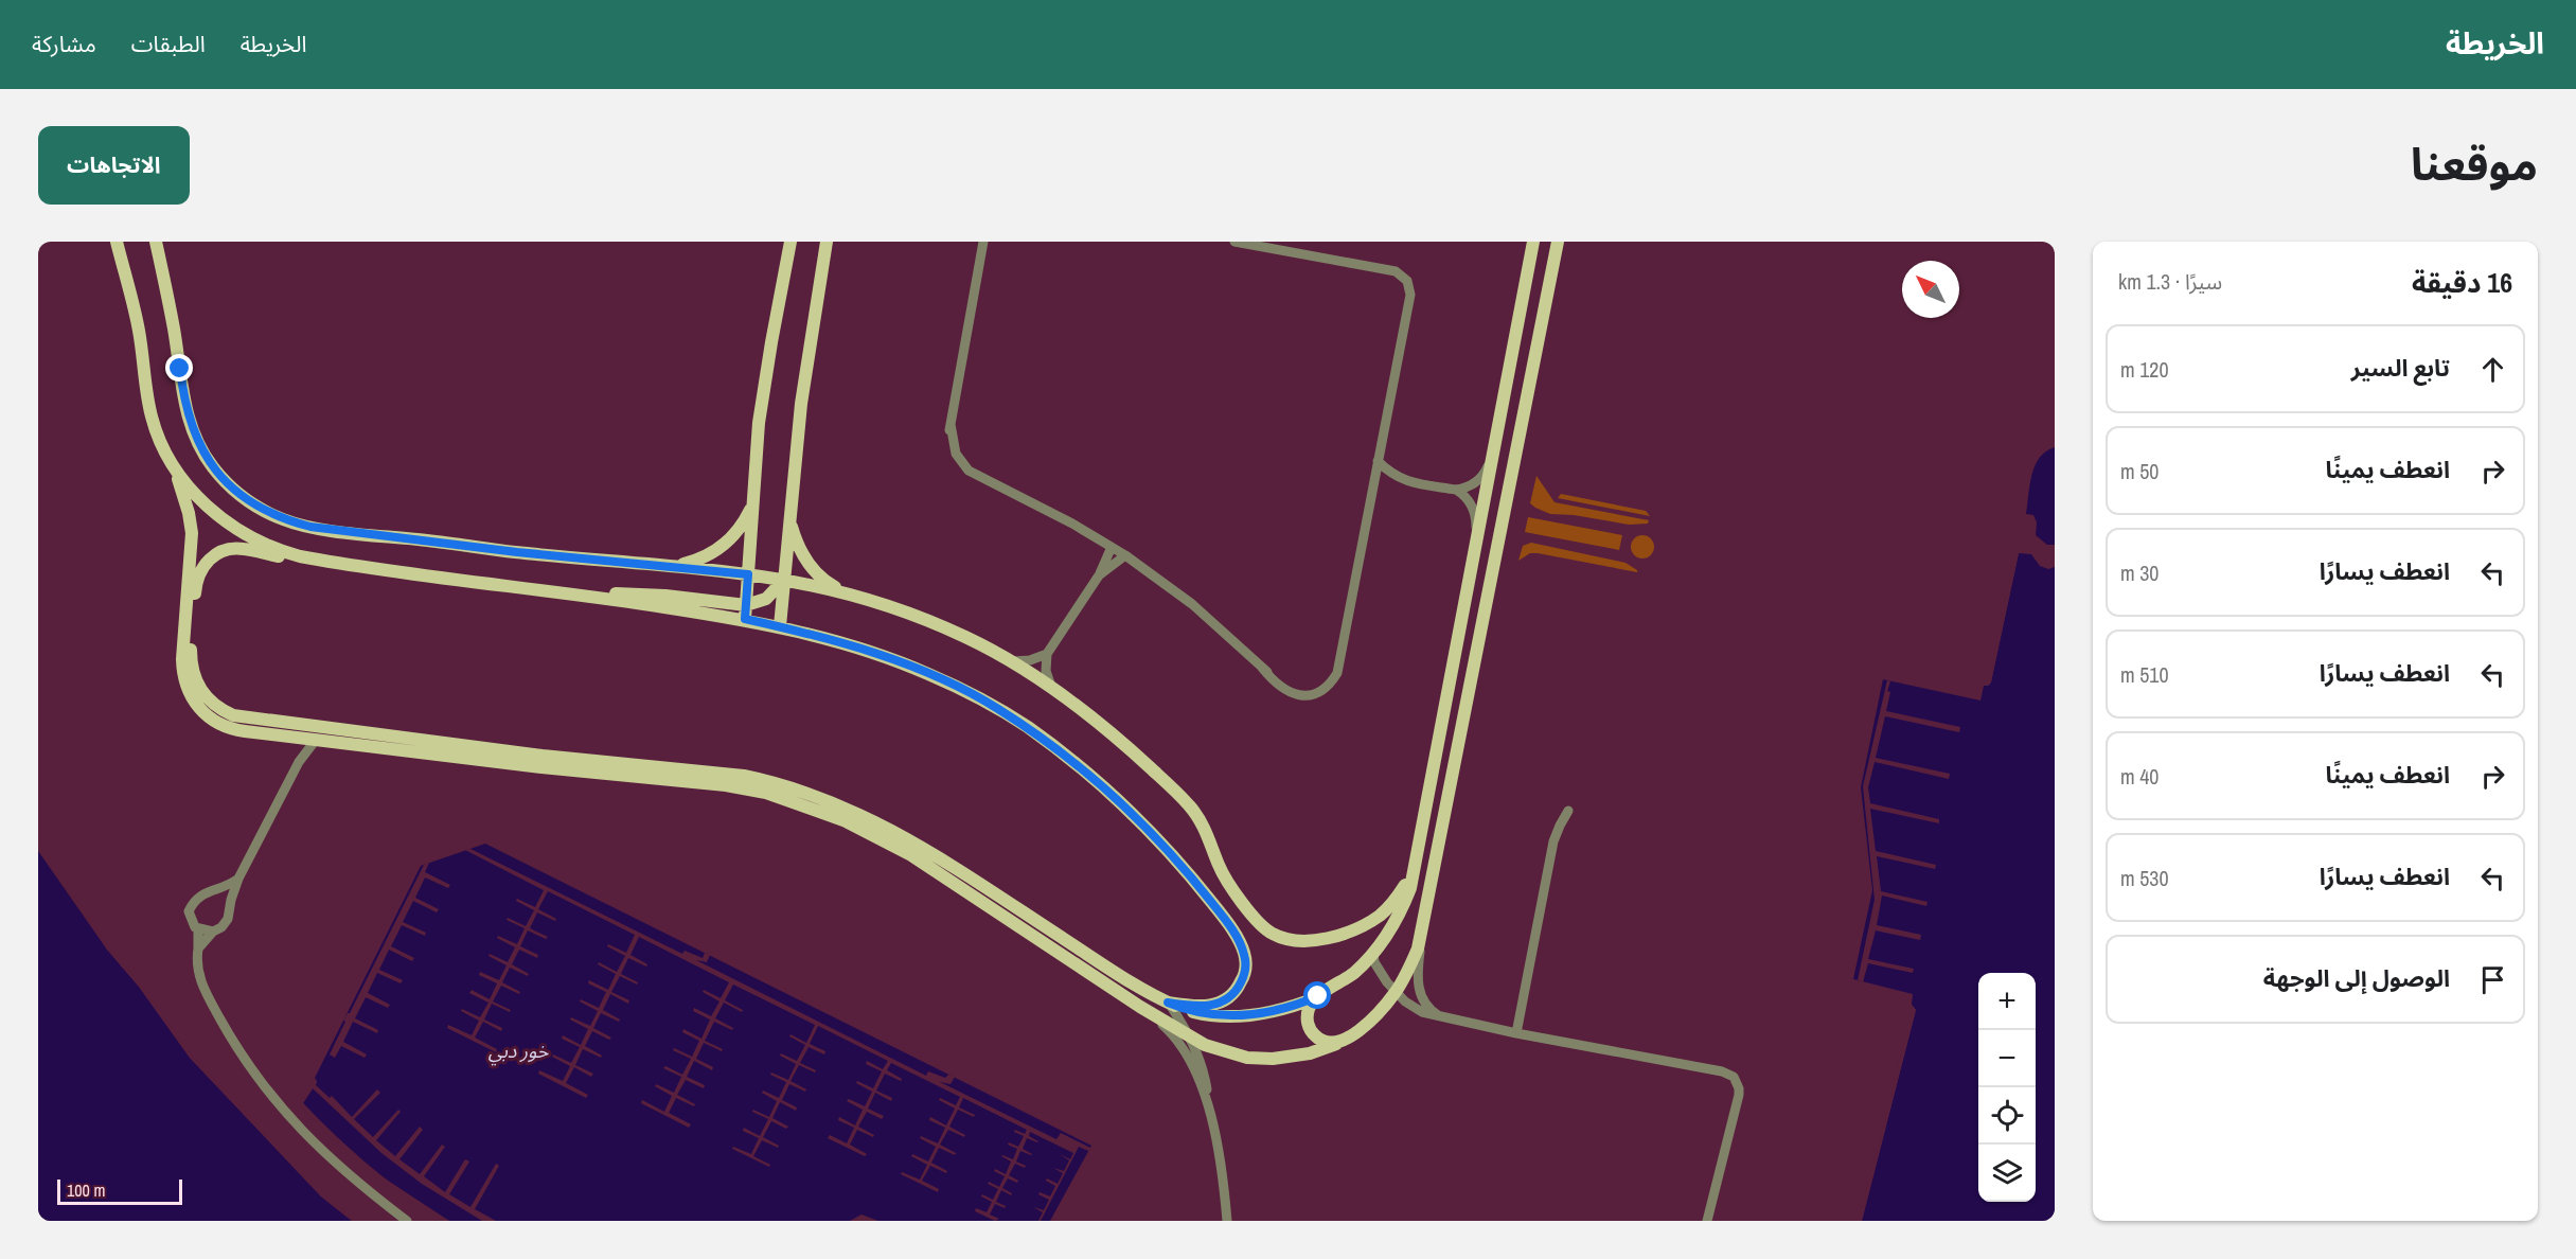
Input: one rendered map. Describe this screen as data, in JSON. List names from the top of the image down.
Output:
{
  "water": ["خور دبي"],
  "scale_bar": "100 m",
  "north": "top left",
  "page": {
    "header": "الخريطة",
    "nav": ["الخريطة", "الطبقات", "مشاركة"],
    "title": "موقعنا",
    "buttons": "الاتجاهات",
    "heading": ["16 دقيقة", "سيرًا · 1.3 km"],
    "list": [
      ["تابع السير", "120 m"],
      ["انعطف يمينًا", "50 m"],
      ["انعطف يسارًا", "30 m"],
      ["انعطف يسارًا", "510 m"],
      ["انعطف يمينًا", "40 m"],
      ["انعطف يسارًا", "530 m"],
      "الوصول إلى الوجهة"
    ],
    "map_buttons": ["+", "−"],
    "scale": "100 m"
  }
}
